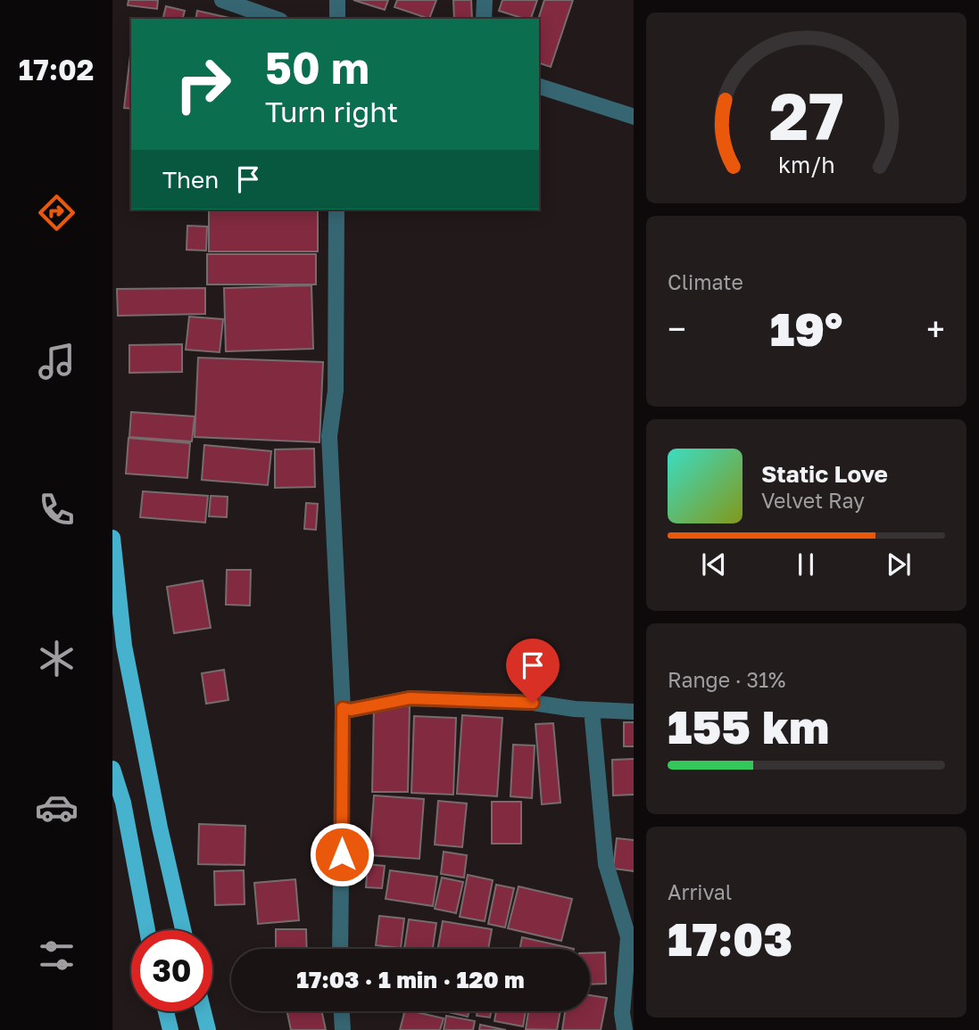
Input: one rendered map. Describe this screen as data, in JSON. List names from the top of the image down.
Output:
{
  "page": {
    "tabs": "17:02",
    "turn": ["50 m", "Turn right"],
    "then": "Then",
    "tile": [
      "Climate",
      ["Range · 31%", "155 km"],
      ["Arrival", "17:03"]
    ],
    "heat": ["−", "19°", "+"],
    "song": ["Static Love", "Velvet Ray"],
    "limit": "30",
    "trip": "17:03 · 1 min · 120 m",
    "gauge": ["27", "km/h"]
  }
}
